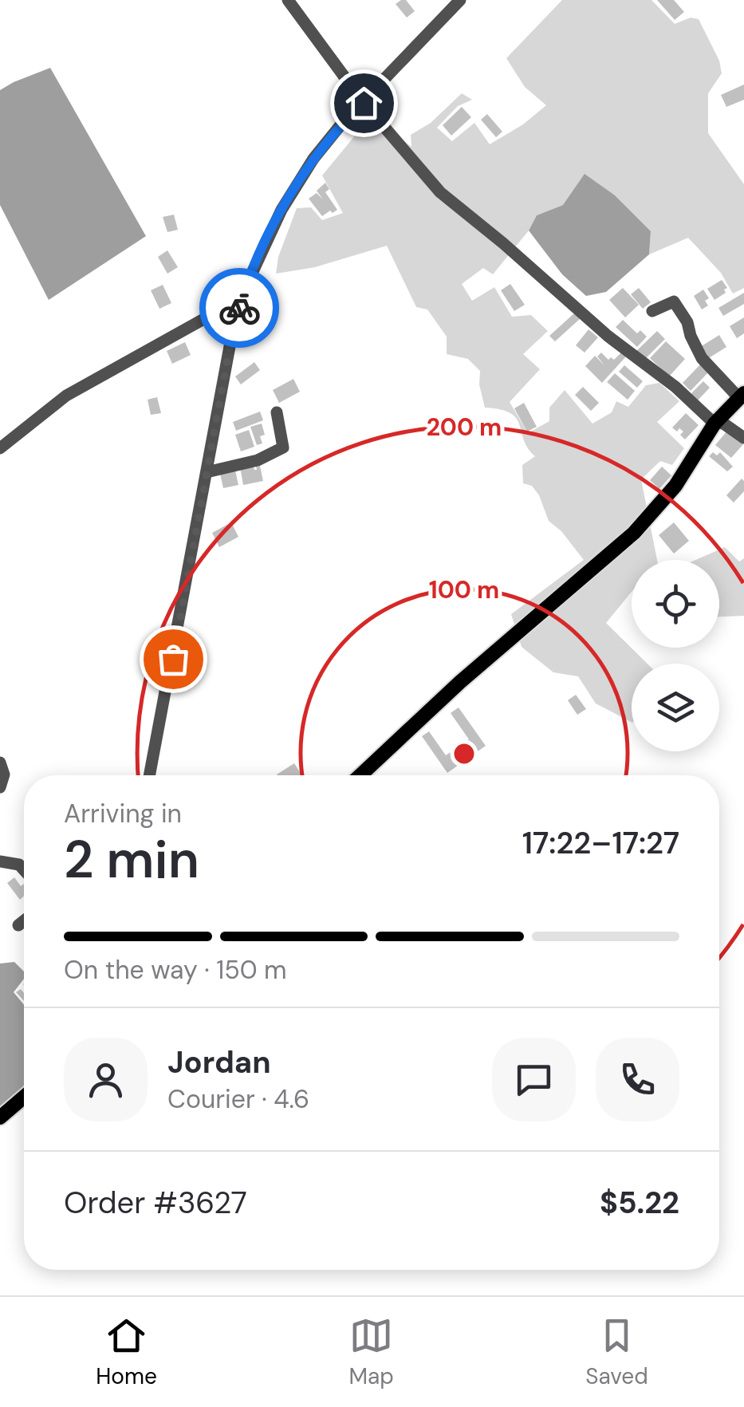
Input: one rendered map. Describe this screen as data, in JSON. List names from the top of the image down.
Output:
{
  "page": {
    "heading": ["2 min", "Arriving in", "17:22–17:27"],
    "panel": [
      "Jordan",
      "Courier · 4.6",
      "Order #3627",
      "$5.22"
    ],
    "bar": "On the way · 150 m",
    "tabs": ["Home", "Map", "Saved"]
  },
  "rings": ["200 m", "100 m"]
}
